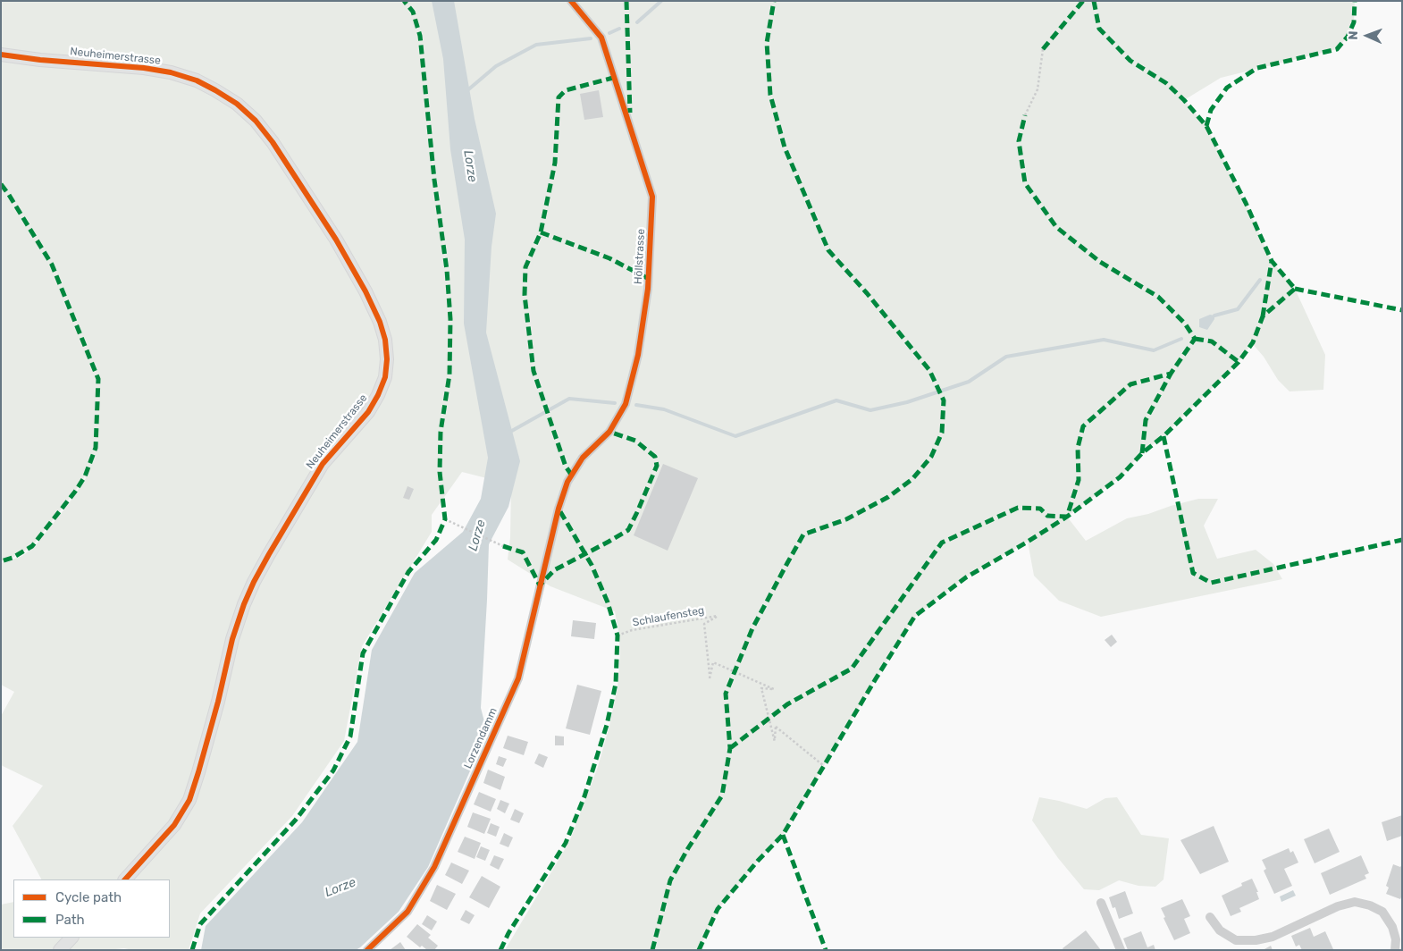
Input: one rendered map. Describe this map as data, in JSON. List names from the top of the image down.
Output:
{
  "streets": {
    "street": ["Neuheimerstrasse", "Höllstrasse", "Lorzendamm"],
    "path": ["Schlaufensteg"]
  },
  "crossings": [
    ["Höllstrasse", "Lorzendamm"]
  ],
  "water": ["Lorze"],
  "legend": ["Cycle path", "Path"],
  "north": "left"
}
